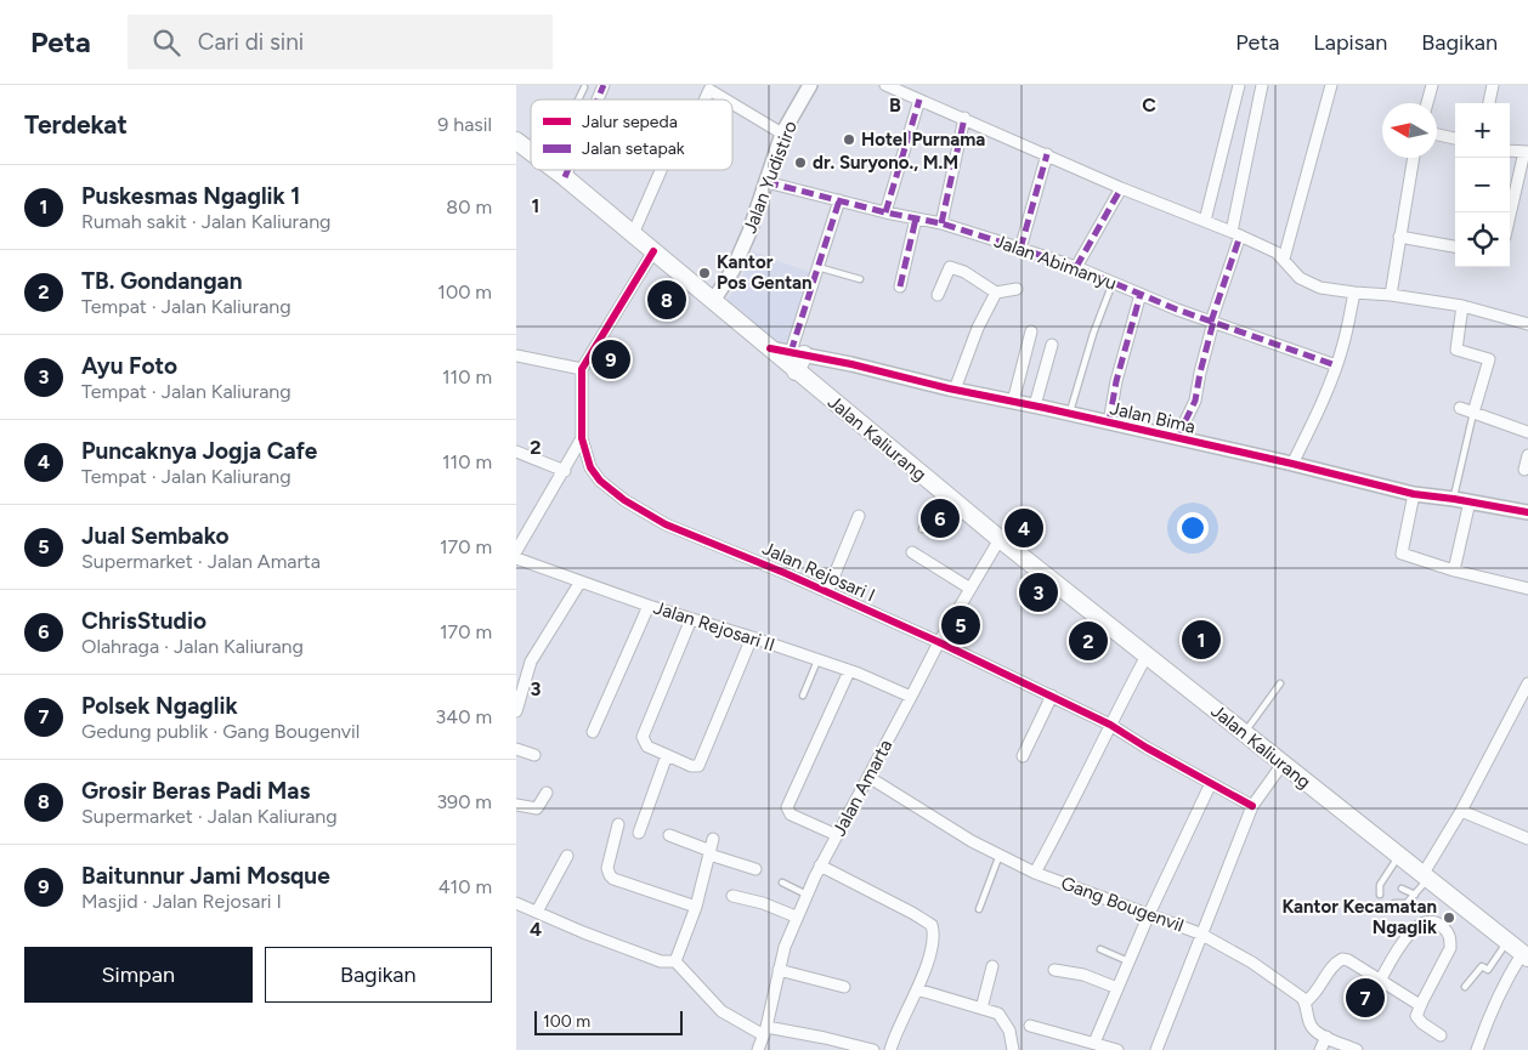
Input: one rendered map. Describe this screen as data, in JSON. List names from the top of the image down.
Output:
{
  "streets": {
    "main road": ["Jalan Kaliurang"],
    "street": [
      "Jalan Yudistiro",
      "Jalan Abimanyu",
      "Jalan Bima",
      "Jalan Rejosari I",
      "Jalan Rejosari II",
      "Jalan Amarta",
      "Gang Bougenvil"
    ]
  },
  "crossings": [
    ["Jalan Yudistiro", "Jalan Abimanyu"],
    ["Jalan Yudistiro", "Jalan Kaliurang"],
    ["Jalan Bima", "Jalan Kaliurang"],
    ["Jalan Kaliurang", "Jalan Amarta"],
    ["Jalan Rejosari I", "Jalan Amarta"],
    ["Jalan Rejosari II", "Jalan Amarta"],
    ["Jalan Amarta", "Gang Bougenvil"]
  ],
  "places": [
    "Hotel Purnama",
    "dr. Suryono., M.M",
    "Kantor Pos Gentan",
    "Kantor Kecamatan Ngaglik"
  ],
  "legend": ["Jalur sepeda", "Jalan setapak"],
  "scale_bar": "100 m",
  "north": "left",
  "page": {
    "header": "Peta",
    "search": "Cari di sini",
    "nav": ["Peta", "Lapisan", "Bagikan"],
    "heading": ["Terdekat", "9 hasil"],
    "map_buttons": ["+", "−"],
    "list": [
      {
        "mark": "1",
        "name": "Puskesmas Ngaglik 1",
        "note": "Rumah sakit · Jalan Kaliurang",
        "value": "80 m"
      },
      {
        "mark": "2",
        "name": "TB. Gondangan",
        "note": "Tempat · Jalan Kaliurang",
        "value": "100 m"
      },
      {
        "mark": "3",
        "name": "Ayu Foto",
        "note": "Tempat · Jalan Kaliurang",
        "value": "110 m"
      },
      {
        "mark": "4",
        "name": "Puncaknya Jogja Cafe",
        "note": "Tempat · Jalan Kaliurang",
        "value": "110 m"
      },
      {
        "mark": "5",
        "name": "Jual Sembako",
        "note": "Supermarket · Jalan Amarta",
        "value": "170 m"
      },
      {
        "mark": "6",
        "name": "ChrisStudio",
        "note": "Olahraga · Jalan Kaliurang",
        "value": "170 m"
      },
      {
        "mark": "7",
        "name": "Polsek Ngaglik",
        "note": "Gedung publik · Gang Bougenvil",
        "value": "340 m"
      },
      {
        "mark": "8",
        "name": "Grosir Beras Padi Mas",
        "note": "Supermarket · Jalan Kaliurang",
        "value": "390 m"
      },
      {
        "mark": "9",
        "name": "Baitunnur Jami Mosque",
        "note": "Masjid · Jalan Rejosari I",
        "value": "410 m"
      }
    ],
    "pins": [
      "8",
      "9",
      "6",
      "4",
      "3",
      "5",
      "1",
      "2",
      "7"
    ],
    "buttons": ["Simpan", "Bagikan"],
    "scale": "100 m"
  },
  "grid": {
    "columns": ["B", "C"],
    "rows": [
      "1",
      "2",
      "3",
      "4"
    ]
  }
}
